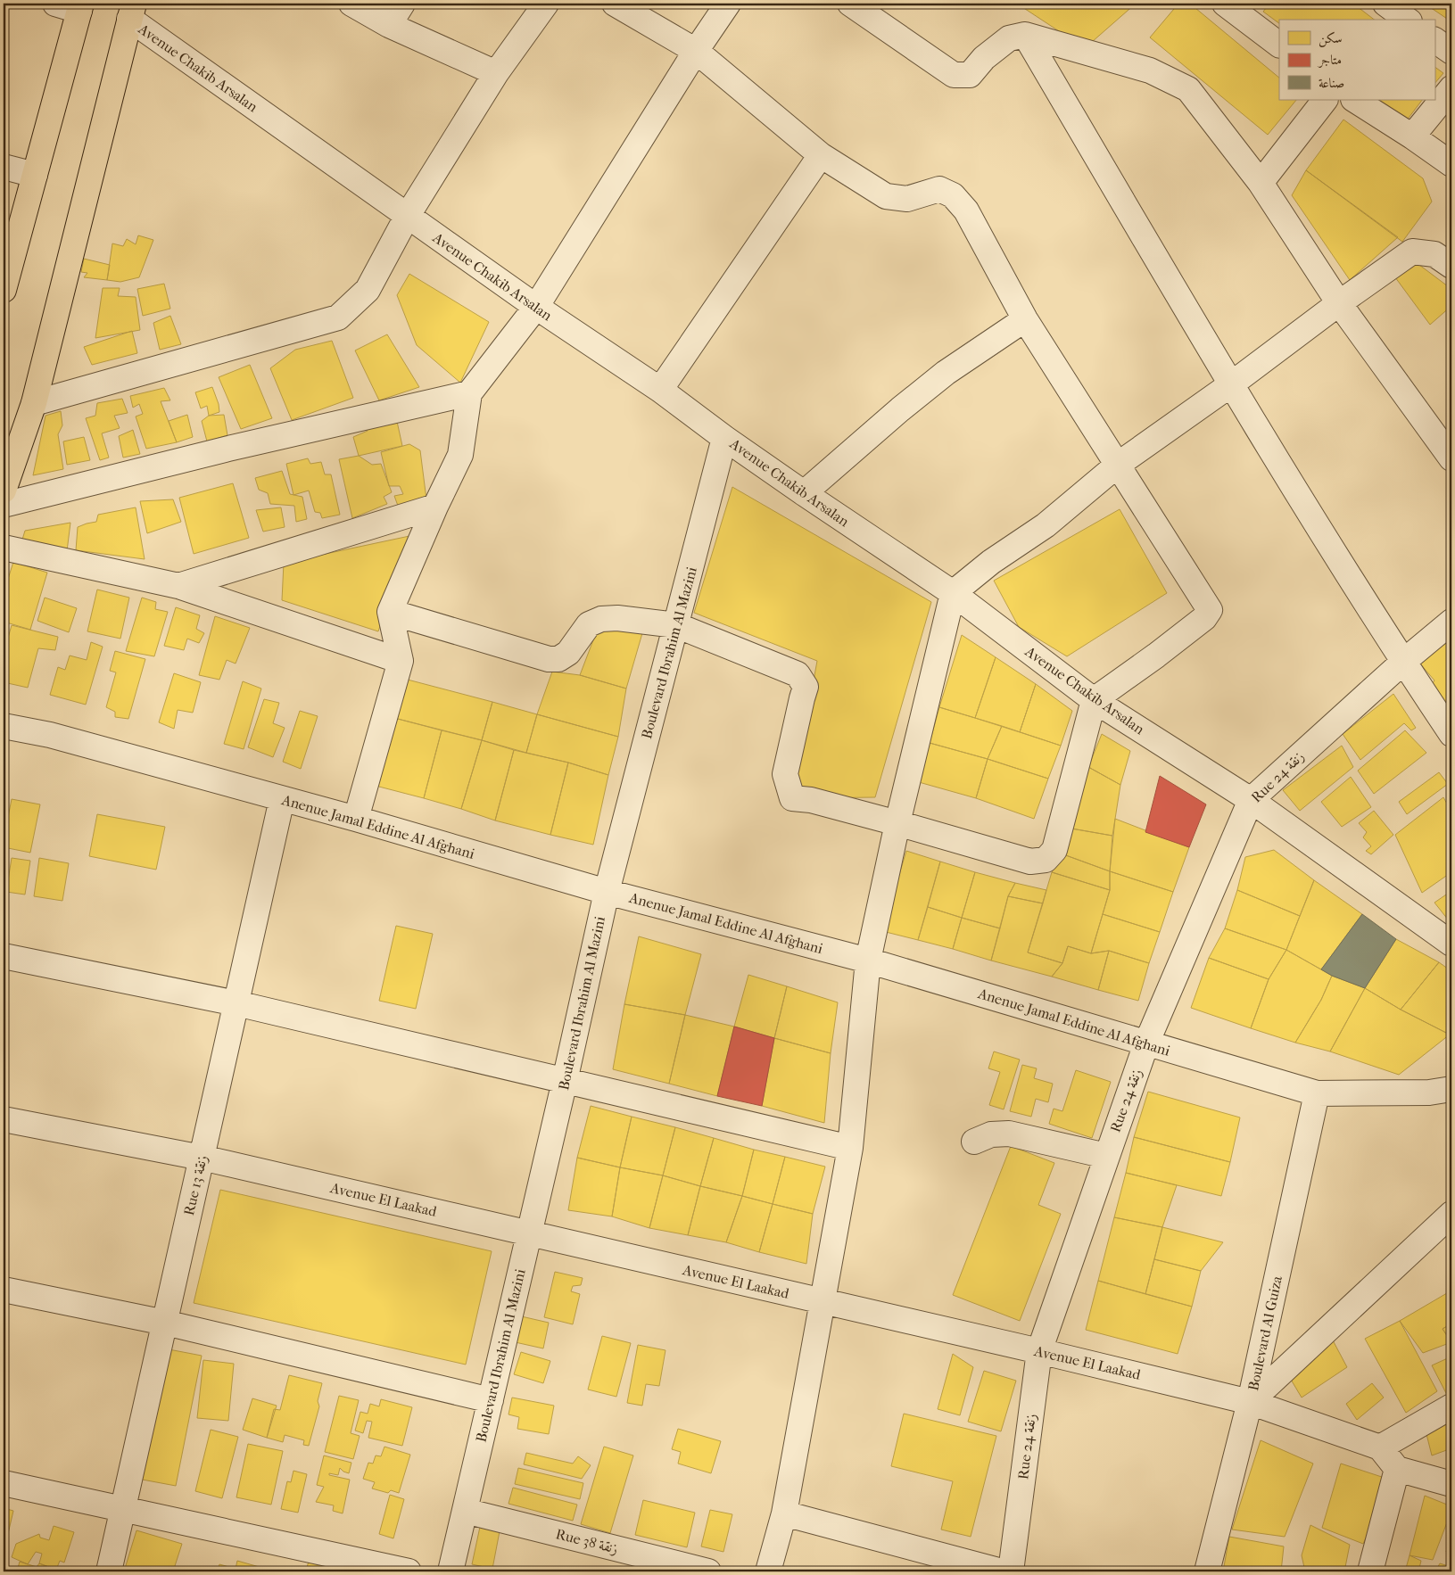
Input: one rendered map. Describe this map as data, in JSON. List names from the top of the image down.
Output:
{
  "streets": {
    "street": [
      "Avenue Chakib Arsalan",
      "Boulevard Ibrahim Al Mazini",
      "Rue 24 زنقة",
      "Anenue Jamal Eddine Al Afghani",
      "Rue 13 زنقة",
      "Avenue El Laakad",
      "Boulevard Al Guiza",
      "Rue 38 زنقة"
    ]
  },
  "crossings": [
    ["Avenue Chakib Arsalan", "Boulevard Ibrahim Al Mazini"],
    ["Avenue Chakib Arsalan", "Rue 24 زنقة"],
    ["Boulevard Ibrahim Al Mazini", "Anenue Jamal Eddine Al Afghani"],
    ["Boulevard Ibrahim Al Mazini", "Avenue El Laakad"],
    ["Boulevard Ibrahim Al Mazini", "Rue 38 زنقة"],
    ["Rue 24 زنقة", "Anenue Jamal Eddine Al Afghani"],
    ["Rue 24 زنقة", "Avenue El Laakad"],
    ["Anenue Jamal Eddine Al Afghani", "Rue 13 زنقة"],
    ["Anenue Jamal Eddine Al Afghani", "Boulevard Al Guiza"],
    ["Rue 13 زنقة", "Avenue El Laakad"],
    ["Avenue El Laakad", "Boulevard Al Guiza"]
  ],
  "legend": ["سكن", "متاجر", "صناعة"]
}
